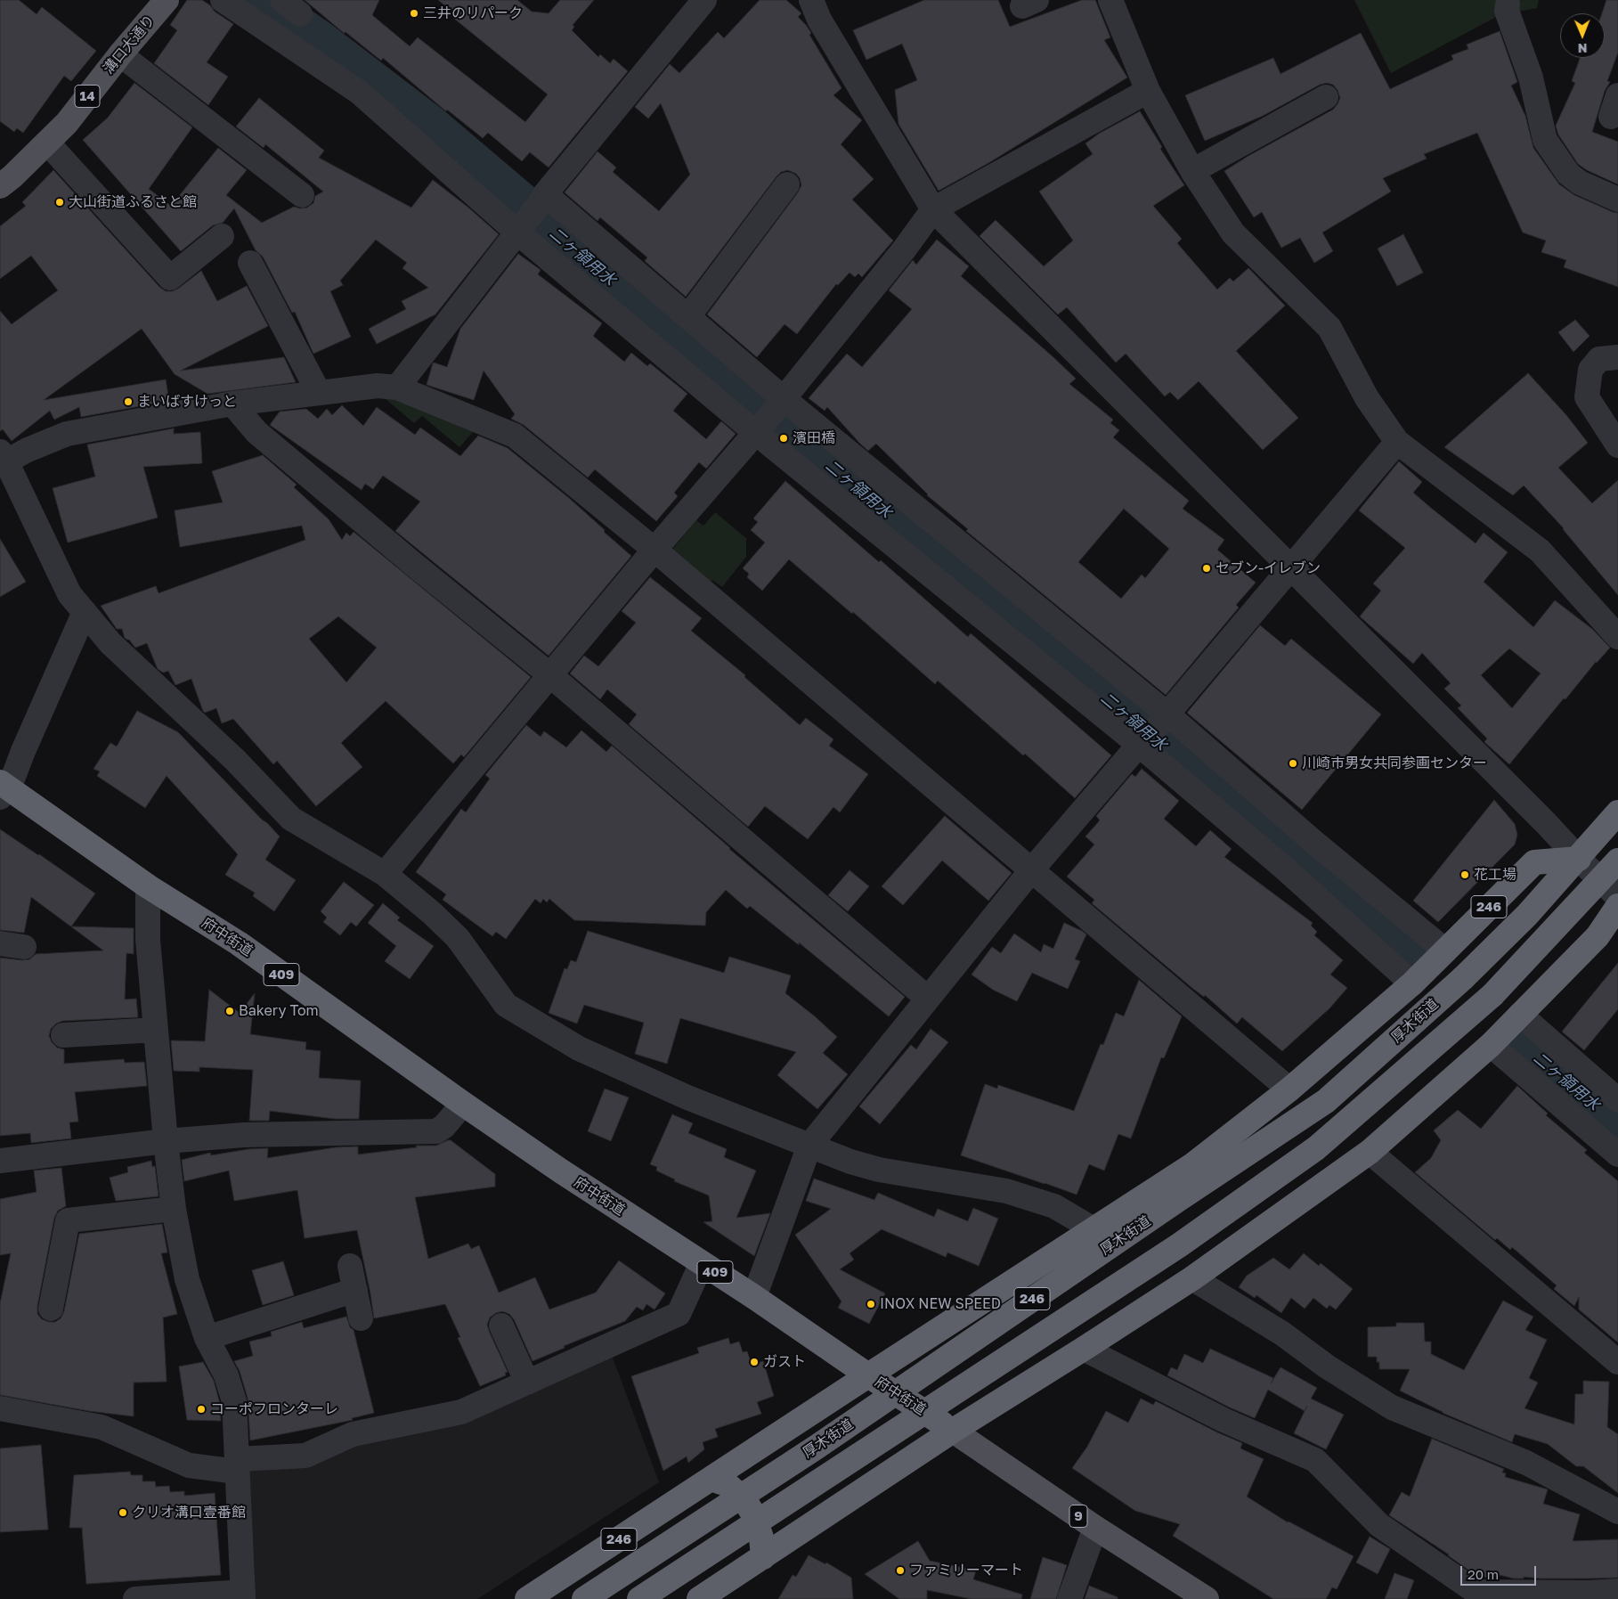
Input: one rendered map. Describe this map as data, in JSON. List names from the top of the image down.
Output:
{
  "streets": {
    "highway": [
      "246",
      "府中街道",
      "409",
      "厚木街道"
    ],
    "main road": ["溝口大通り", "14", "9"]
  },
  "crossings": [
    ["246", "府中街道"],
    ["246", "厚木街道"]
  ],
  "water": ["二ヶ領用水"],
  "places": [
    "三井のリパーク",
    "大山街道ふるさと館",
    "まいばすけっと",
    "濱田橋",
    "セブン-イレブン",
    "川崎市男女共同参画センター",
    "花工場",
    "Bakery Tom",
    "INOX NEW SPEED",
    "ガスト",
    "コーポフロンターレ",
    "クリオ溝口壹番館",
    "ファミリーマート"
  ],
  "scale_bar": "20 m",
  "north": "bottom"
}
